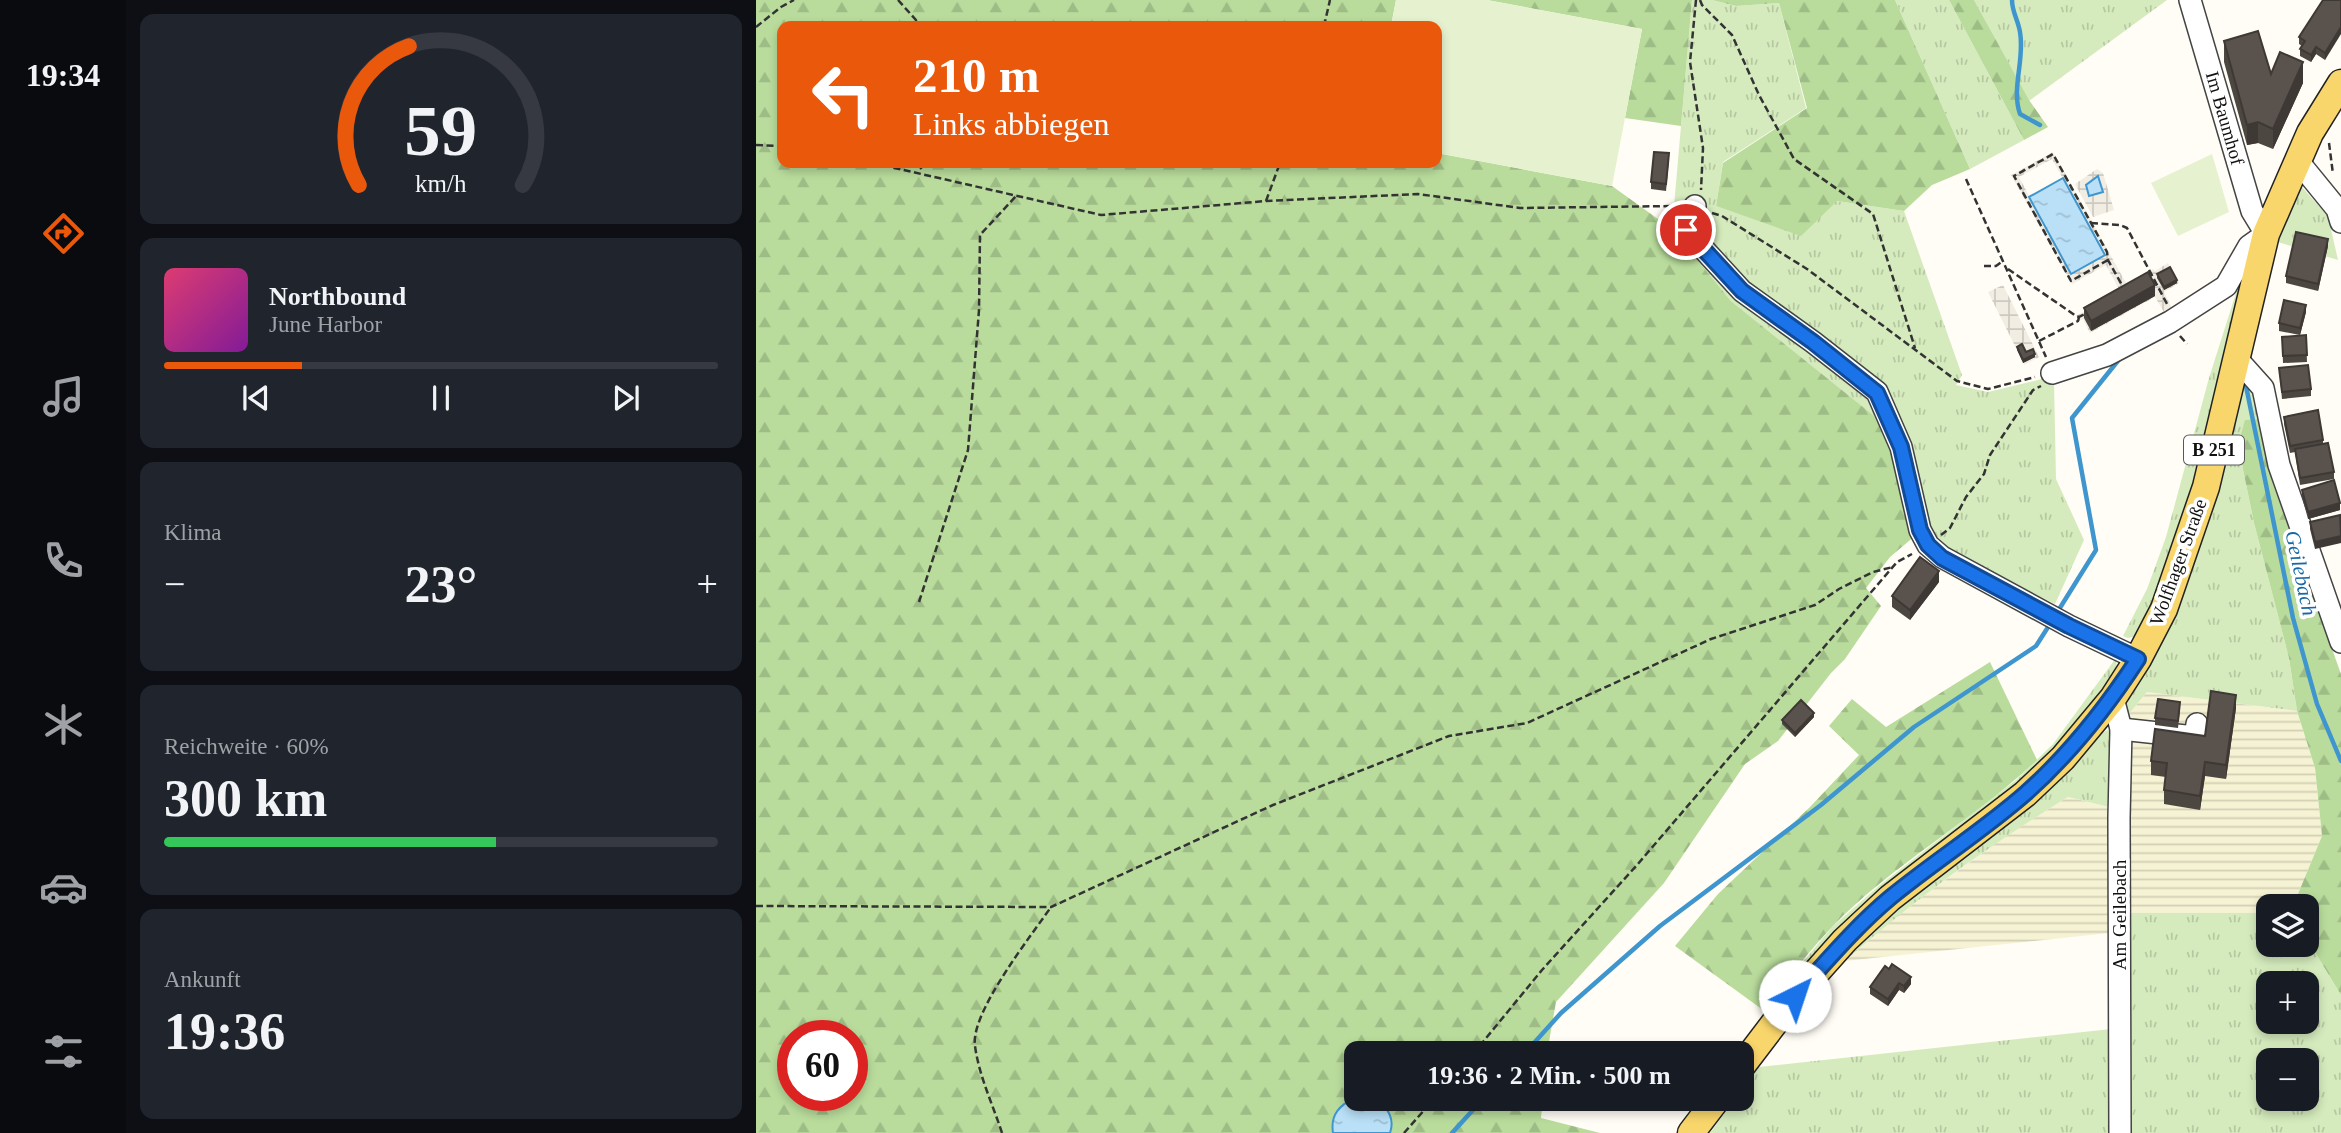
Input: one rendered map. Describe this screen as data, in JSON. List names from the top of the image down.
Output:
{
  "streets": {
    "main road": ["B 251", "Wolfhager Straße"],
    "street": ["Im Baumhof", "Am Geilebach"]
  },
  "crossings": [
    ["Im Baumhof", "Wolfhager Straße"],
    ["Wolfhager Straße", "Am Geilebach"]
  ],
  "water": ["Geilebach"],
  "page": {
    "tabs": "19:34",
    "turn": ["210 m", "Links abbiegen"],
    "song": ["Northbound", "June Harbor"],
    "tile": [
      "Klima",
      ["Reichweite · 60%", "300 km"],
      ["Ankunft", "19:36"]
    ],
    "heat": ["−", "23°", "+"],
    "map_buttons": ["+", "−"],
    "limit": "60",
    "trip": "19:36 · 2 Min. · 500 m",
    "gauge": ["59", "km/h"]
  }
}
